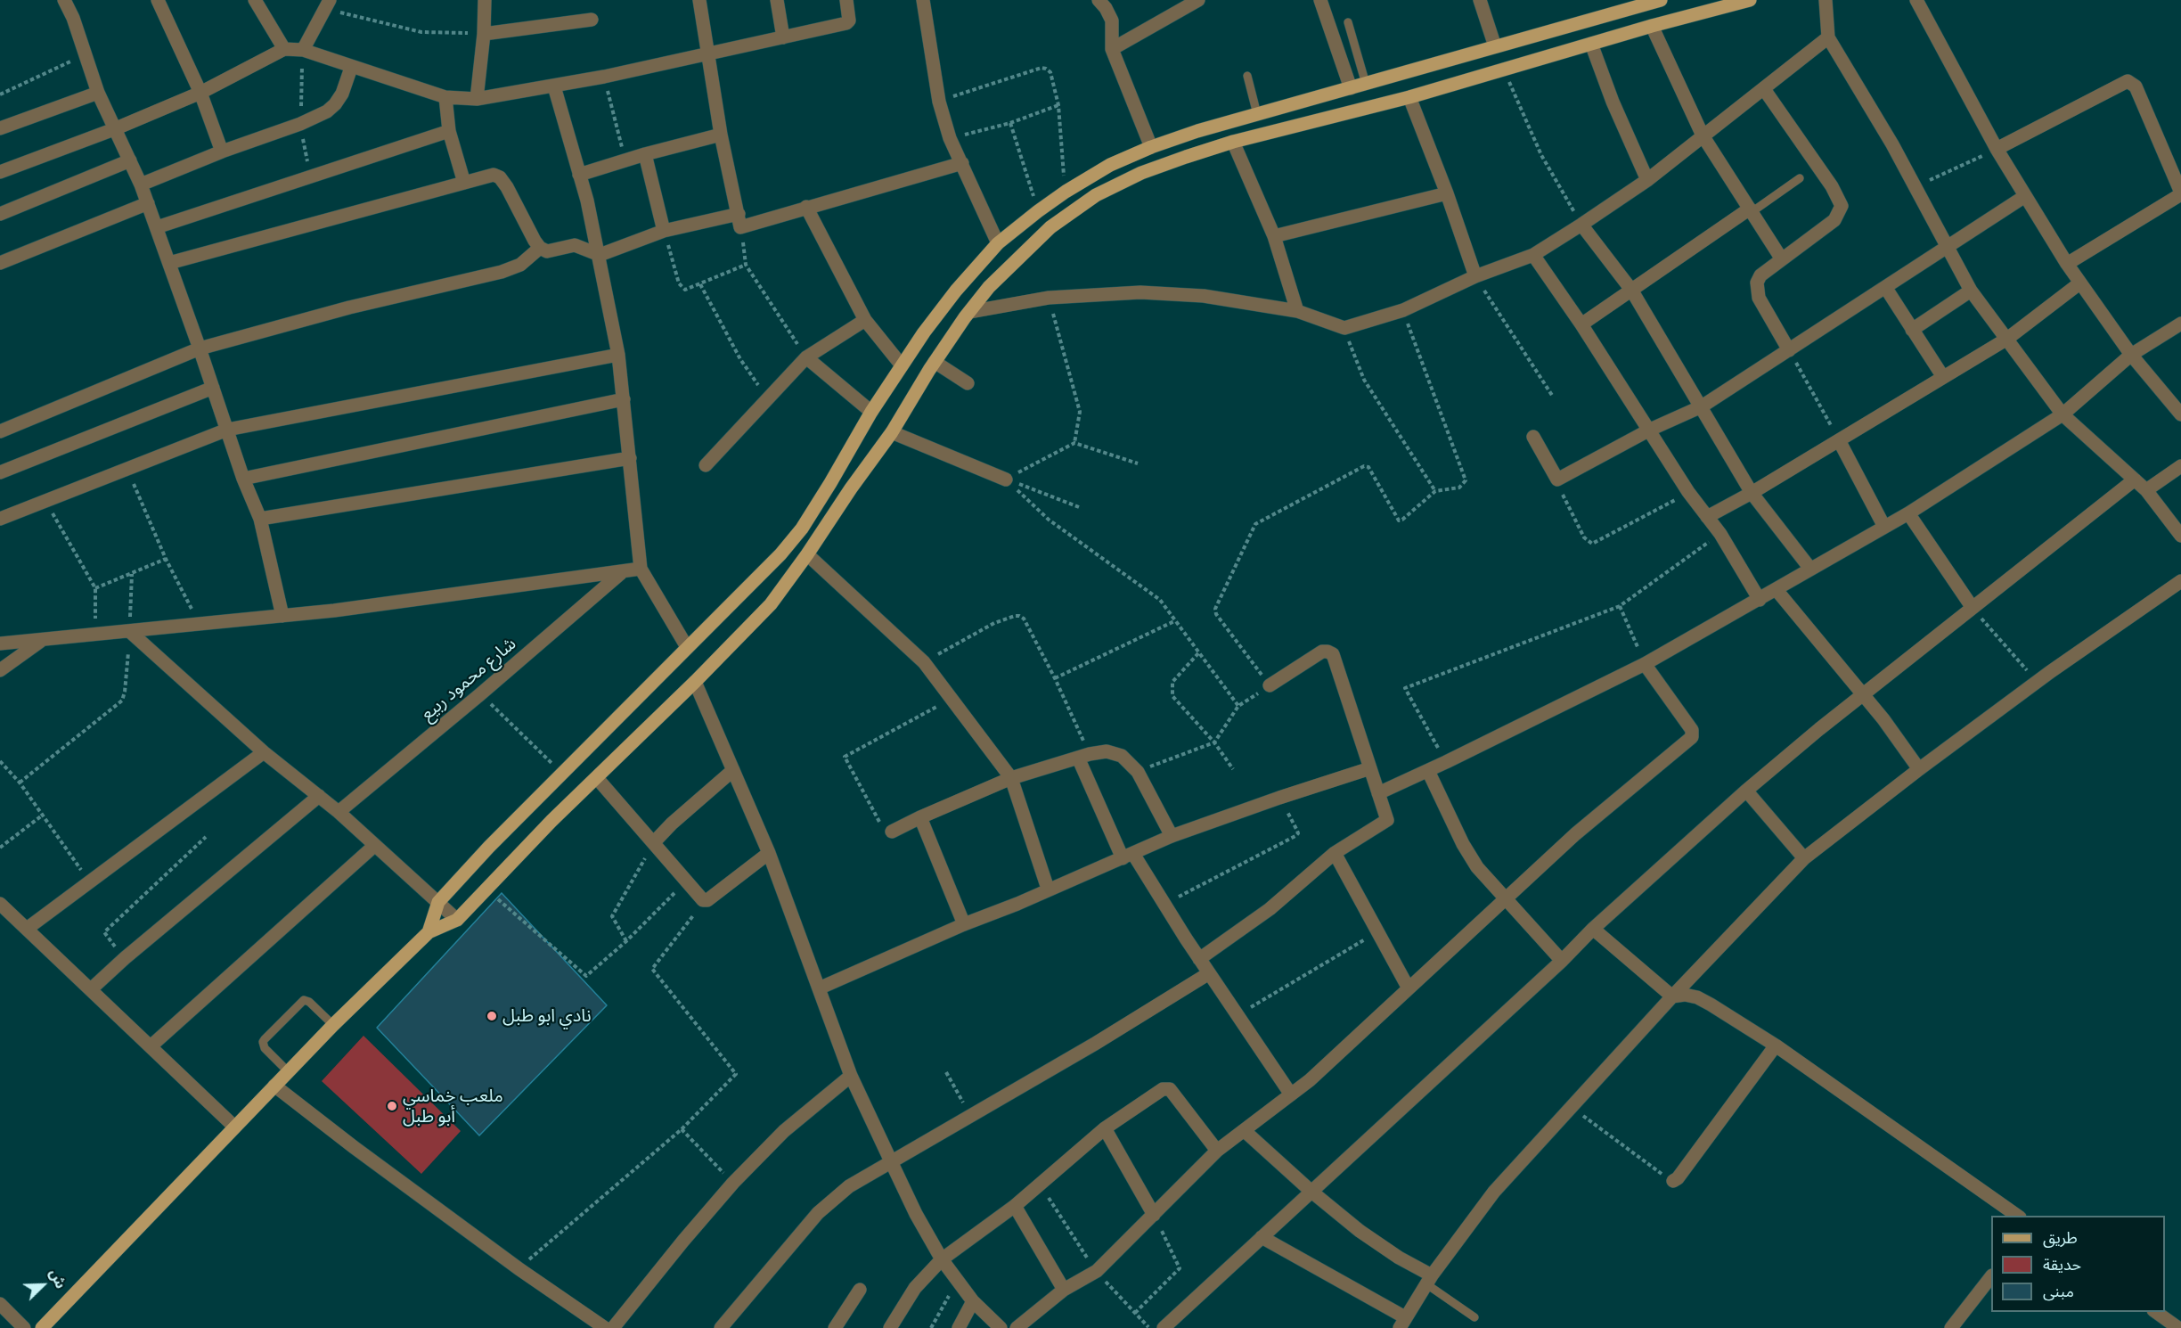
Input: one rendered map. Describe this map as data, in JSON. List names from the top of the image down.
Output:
{
  "streets": {
    "street": ["شارع محمود ربيع"]
  },
  "places": ["نادي ابو طبل", "ملعب خماسي أبو طبل"],
  "legend": ["طريق", "حديقة", "مبنى"],
  "north": "top right"
}
